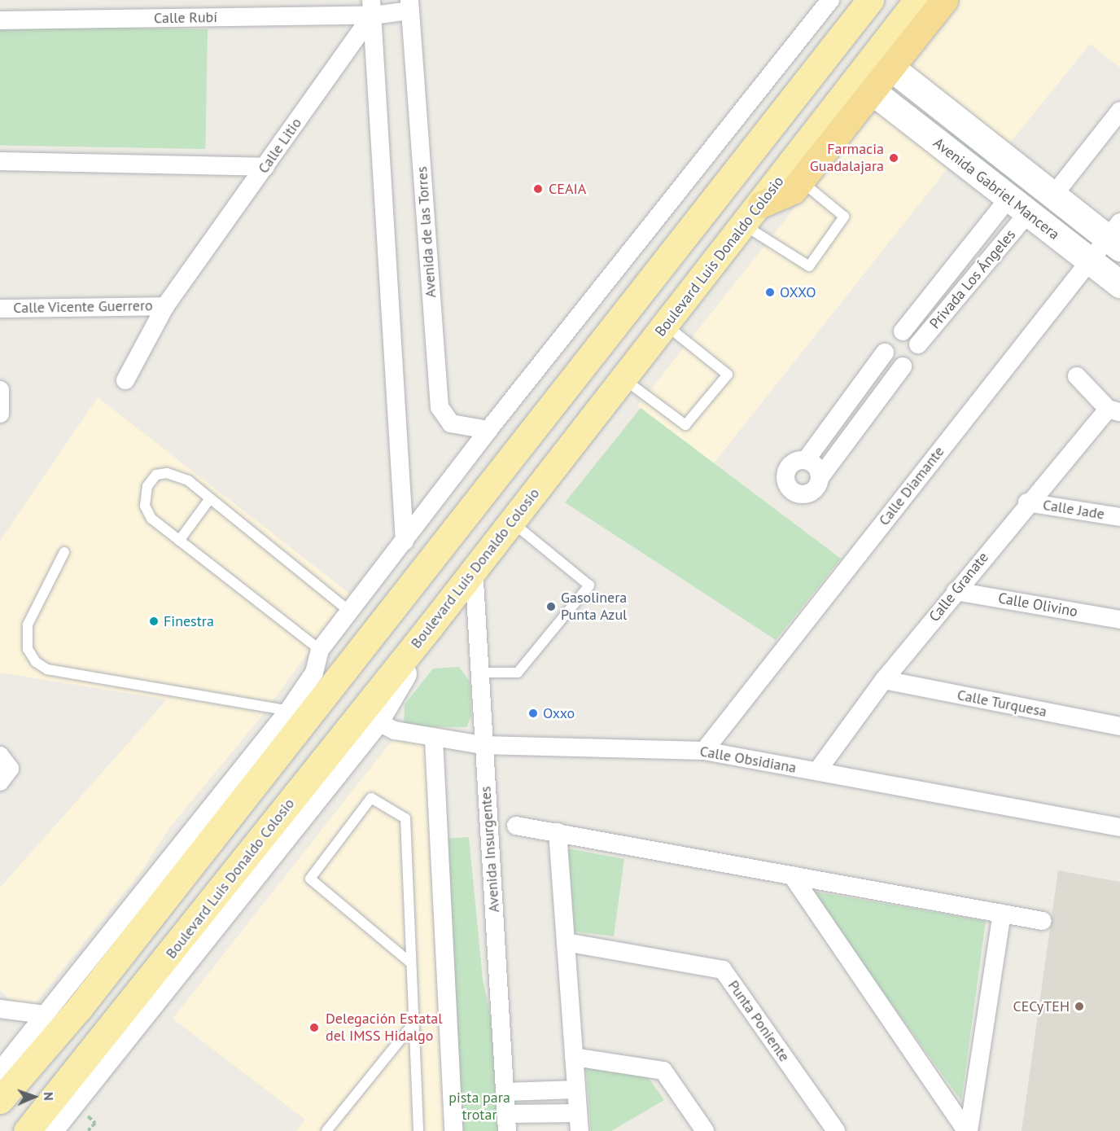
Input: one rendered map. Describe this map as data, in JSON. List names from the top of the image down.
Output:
{
  "streets": {
    "main road": ["Boulevard Luis Donaldo Colosio"],
    "street": [
      "Calle Rubí",
      "Calle Litio",
      "Avenida Gabriel Mancera",
      "Avenida de las Torres",
      "Privada Los Ángeles",
      "Calle Vicente Guerrero",
      "Calle Diamante",
      "Calle Jade",
      "Calle Granate",
      "Calle Olivino",
      "Calle Turquesa",
      "Calle Obsidiana",
      "Avenida Insurgentes",
      "Punta Poniente"
    ]
  },
  "crossings": [
    ["Calle Rubí", "Calle Litio"],
    ["Calle Litio", "Calle Vicente Guerrero"],
    ["Avenida Gabriel Mancera", "Privada Los Ángeles"],
    ["Avenida Gabriel Mancera", "Calle Diamante"],
    ["Boulevard Luis Donaldo Colosio", "Avenida Insurgentes"],
    ["Calle Diamante", "Calle Obsidiana"],
    ["Calle Jade", "Calle Granate"],
    ["Calle Granate", "Calle Olivino"],
    ["Calle Granate", "Calle Turquesa"],
    ["Calle Granate", "Calle Obsidiana"],
    ["Calle Obsidiana", "Avenida Insurgentes"]
  ],
  "parks": ["pista para trotar"],
  "places": [
    "Farmacia Guadalajara",
    "CEAIA",
    "OXXO",
    "Gasolinera Punta Azul",
    "Finestra",
    "Oxxo",
    "CECyTEH",
    "Delegación Estatal del IMSS Hidalgo"
  ],
  "north": "right"
}
